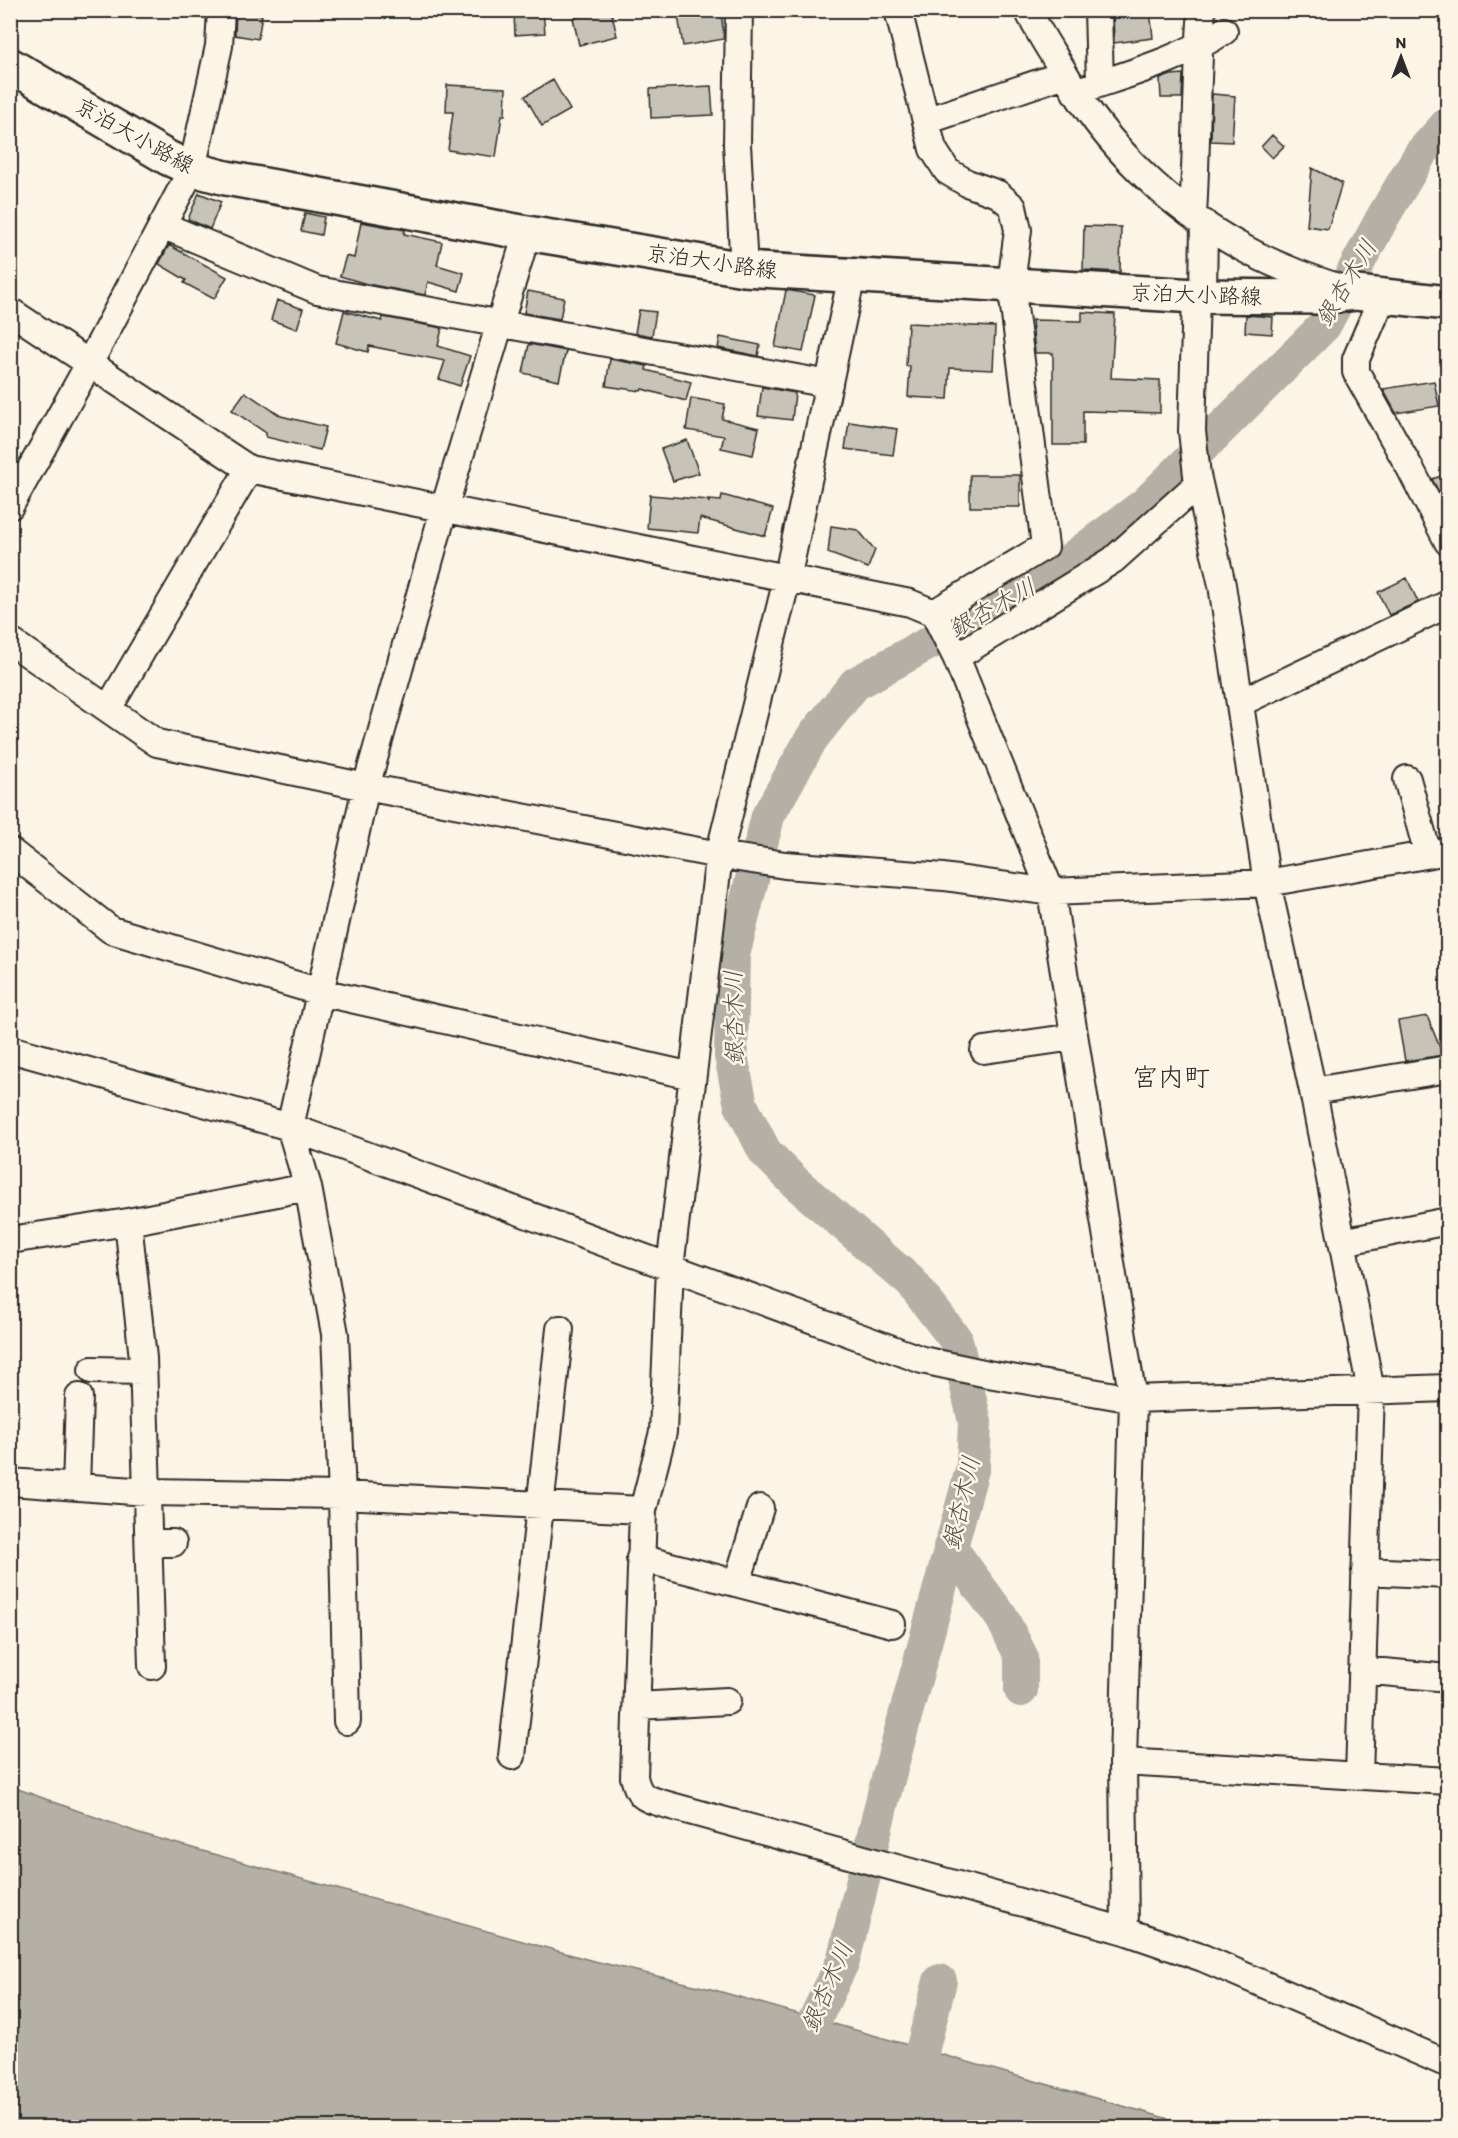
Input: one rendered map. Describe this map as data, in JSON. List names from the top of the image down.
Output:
{
  "streets": {
    "main road": ["京泊大小路線"]
  },
  "districts": ["宮内町"],
  "water": ["銀杏木川"],
  "north": "top"
}
